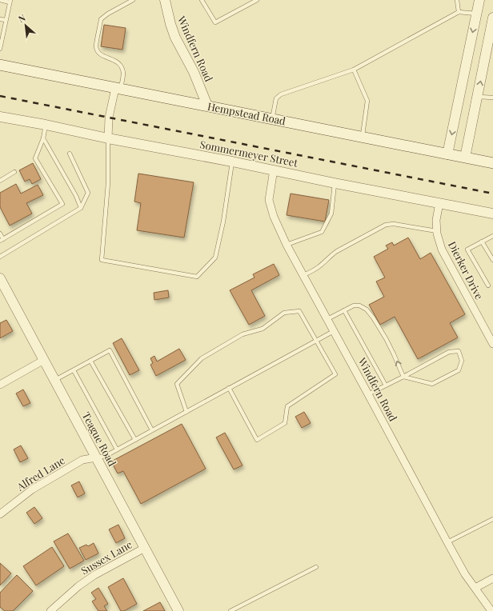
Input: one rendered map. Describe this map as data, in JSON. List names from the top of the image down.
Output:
{
  "streets": {
    "main road": ["Hempstead Road"],
    "street": [
      "Windfern Road",
      "Sommermeyer Street",
      "Dierker Drive",
      "Teague Road",
      "Alfred Lane",
      "Sussex Lane"
    ]
  },
  "crossings": [
    ["Windfern Road", "Hempstead Road"],
    ["Windfern Road", "Sommermeyer Street"],
    ["Sommermeyer Street", "Dierker Drive"],
    ["Teague Road", "Alfred Lane"],
    ["Teague Road", "Sussex Lane"]
  ],
  "north": "top left"
}
